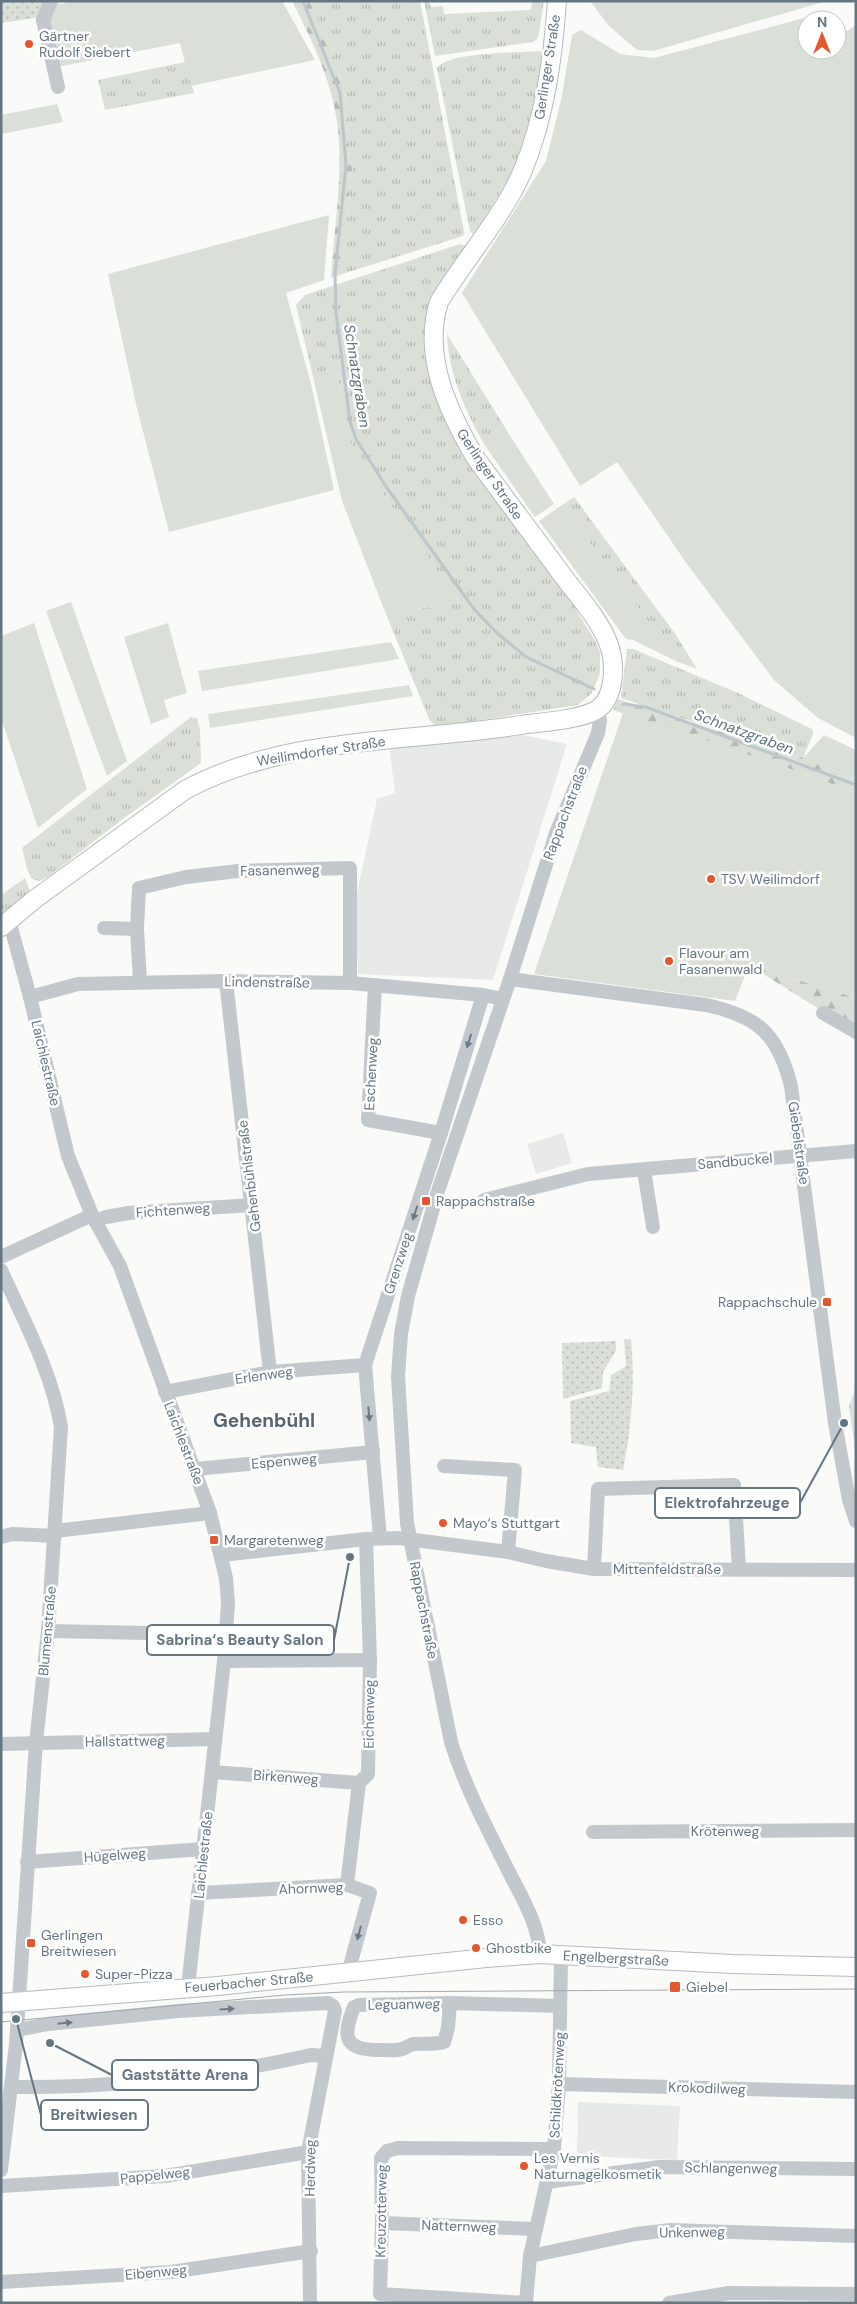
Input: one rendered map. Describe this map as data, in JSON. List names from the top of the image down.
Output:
{
  "streets": {
    "main road": [
      "Gerlinger Straße",
      "Weilimdorfer Straße",
      "Engelbergstraße",
      "Feuerbacher Straße"
    ],
    "street": [
      "Rappachstraße",
      "Fasanenweg",
      "Lindenstraße",
      "Laichlestraße",
      "Eschenweg",
      "Giebelstraße",
      "Sandbuckel",
      "Gehenbühlstraße",
      "Fichtenweg",
      "Grenzweg",
      "Erlenweg",
      "Espenweg",
      "Mittenfeldstraße",
      "Blumenstraße",
      "Eichenweg",
      "Hallstattweg",
      "Birkenweg",
      "Krötenweg",
      "Hügelweg",
      "Ahornweg",
      "Leguanweg",
      "Schildkrötenweg",
      "Krokodilweg",
      "Herdweg",
      "Schlangenweg",
      "Pappelweg",
      "Kreuzotterweg",
      "Natternweg",
      "Unkenweg",
      "Eibenweg"
    ]
  },
  "crossings": [
    ["Gerlinger Straße", "Weilimdorfer Straße"],
    ["Gerlinger Straße", "Rappachstraße"],
    ["Weilimdorfer Straße", "Rappachstraße"],
    ["Weilimdorfer Straße", "Laichlestraße"],
    ["Rappachstraße", "Lindenstraße"],
    ["Rappachstraße", "Giebelstraße"],
    ["Rappachstraße", "Mittenfeldstraße"],
    ["Rappachstraße", "Engelbergstraße"],
    ["Fasanenweg", "Lindenstraße"],
    ["Lindenstraße", "Laichlestraße"],
    ["Lindenstraße", "Eschenweg"],
    ["Lindenstraße", "Gehenbühlstraße"],
    ["Lindenstraße", "Grenzweg"],
    ["Laichlestraße", "Fichtenweg"],
    ["Laichlestraße", "Erlenweg"],
    ["Laichlestraße", "Espenweg"],
    ["Laichlestraße", "Mittenfeldstraße"],
    ["Laichlestraße", "Hallstattweg"],
    ["Laichlestraße", "Birkenweg"],
    ["Laichlestraße", "Hügelweg"],
    ["Laichlestraße", "Ahornweg"],
    ["Laichlestraße", "Feuerbacher Straße"],
    ["Eschenweg", "Grenzweg"],
    ["Giebelstraße", "Sandbuckel"],
    ["Gehenbühlstraße", "Fichtenweg"],
    ["Gehenbühlstraße", "Erlenweg"],
    ["Grenzweg", "Erlenweg"],
    ["Grenzweg", "Espenweg"],
    ["Grenzweg", "Mittenfeldstraße"],
    ["Mittenfeldstraße", "Eichenweg"],
    ["Blumenstraße", "Hallstattweg"],
    ["Blumenstraße", "Hügelweg"],
    ["Blumenstraße", "Feuerbacher Straße"],
    ["Eichenweg", "Birkenweg"],
    ["Eichenweg", "Ahornweg"],
    ["Ahornweg", "Engelbergstraße"],
    ["Ahornweg", "Feuerbacher Straße"],
    ["Engelbergstraße", "Feuerbacher Straße"],
    ["Engelbergstraße", "Schildkrötenweg"],
    ["Feuerbacher Straße", "Herdweg"],
    ["Leguanweg", "Schildkrötenweg"],
    ["Schildkrötenweg", "Krokodilweg"],
    ["Schildkrötenweg", "Schlangenweg"],
    ["Schildkrötenweg", "Kreuzotterweg"],
    ["Schildkrötenweg", "Natternweg"],
    ["Schildkrötenweg", "Unkenweg"],
    ["Herdweg", "Pappelweg"],
    ["Herdweg", "Eibenweg"],
    ["Kreuzotterweg", "Natternweg"]
  ],
  "one_way": ["Grenzweg"],
  "districts": ["Gehenbühl"],
  "water": ["Schnatzgraben"],
  "places": {
    "other": [
      "Gärtner Rudolf Siebert",
      "TSV Weilimdorf",
      "Flavour am Fasanenwald",
      "Elektrofahrzeuge",
      "Mayo‘s Stuttgart",
      "Sabrina‘s Beauty Salon",
      "Esso",
      "Ghostbike",
      "Super-Pizza",
      "Breitwiesen",
      "Gaststätte Arena",
      "Les Vernis Naturnagelkosmetik"
    ],
    "transit": [
      "Rappachstraße",
      "Rappachschule",
      "Margaretenweg",
      "Gerlingen Breitwiesen",
      "Giebel"
    ]
  },
  "north": "top"
}
